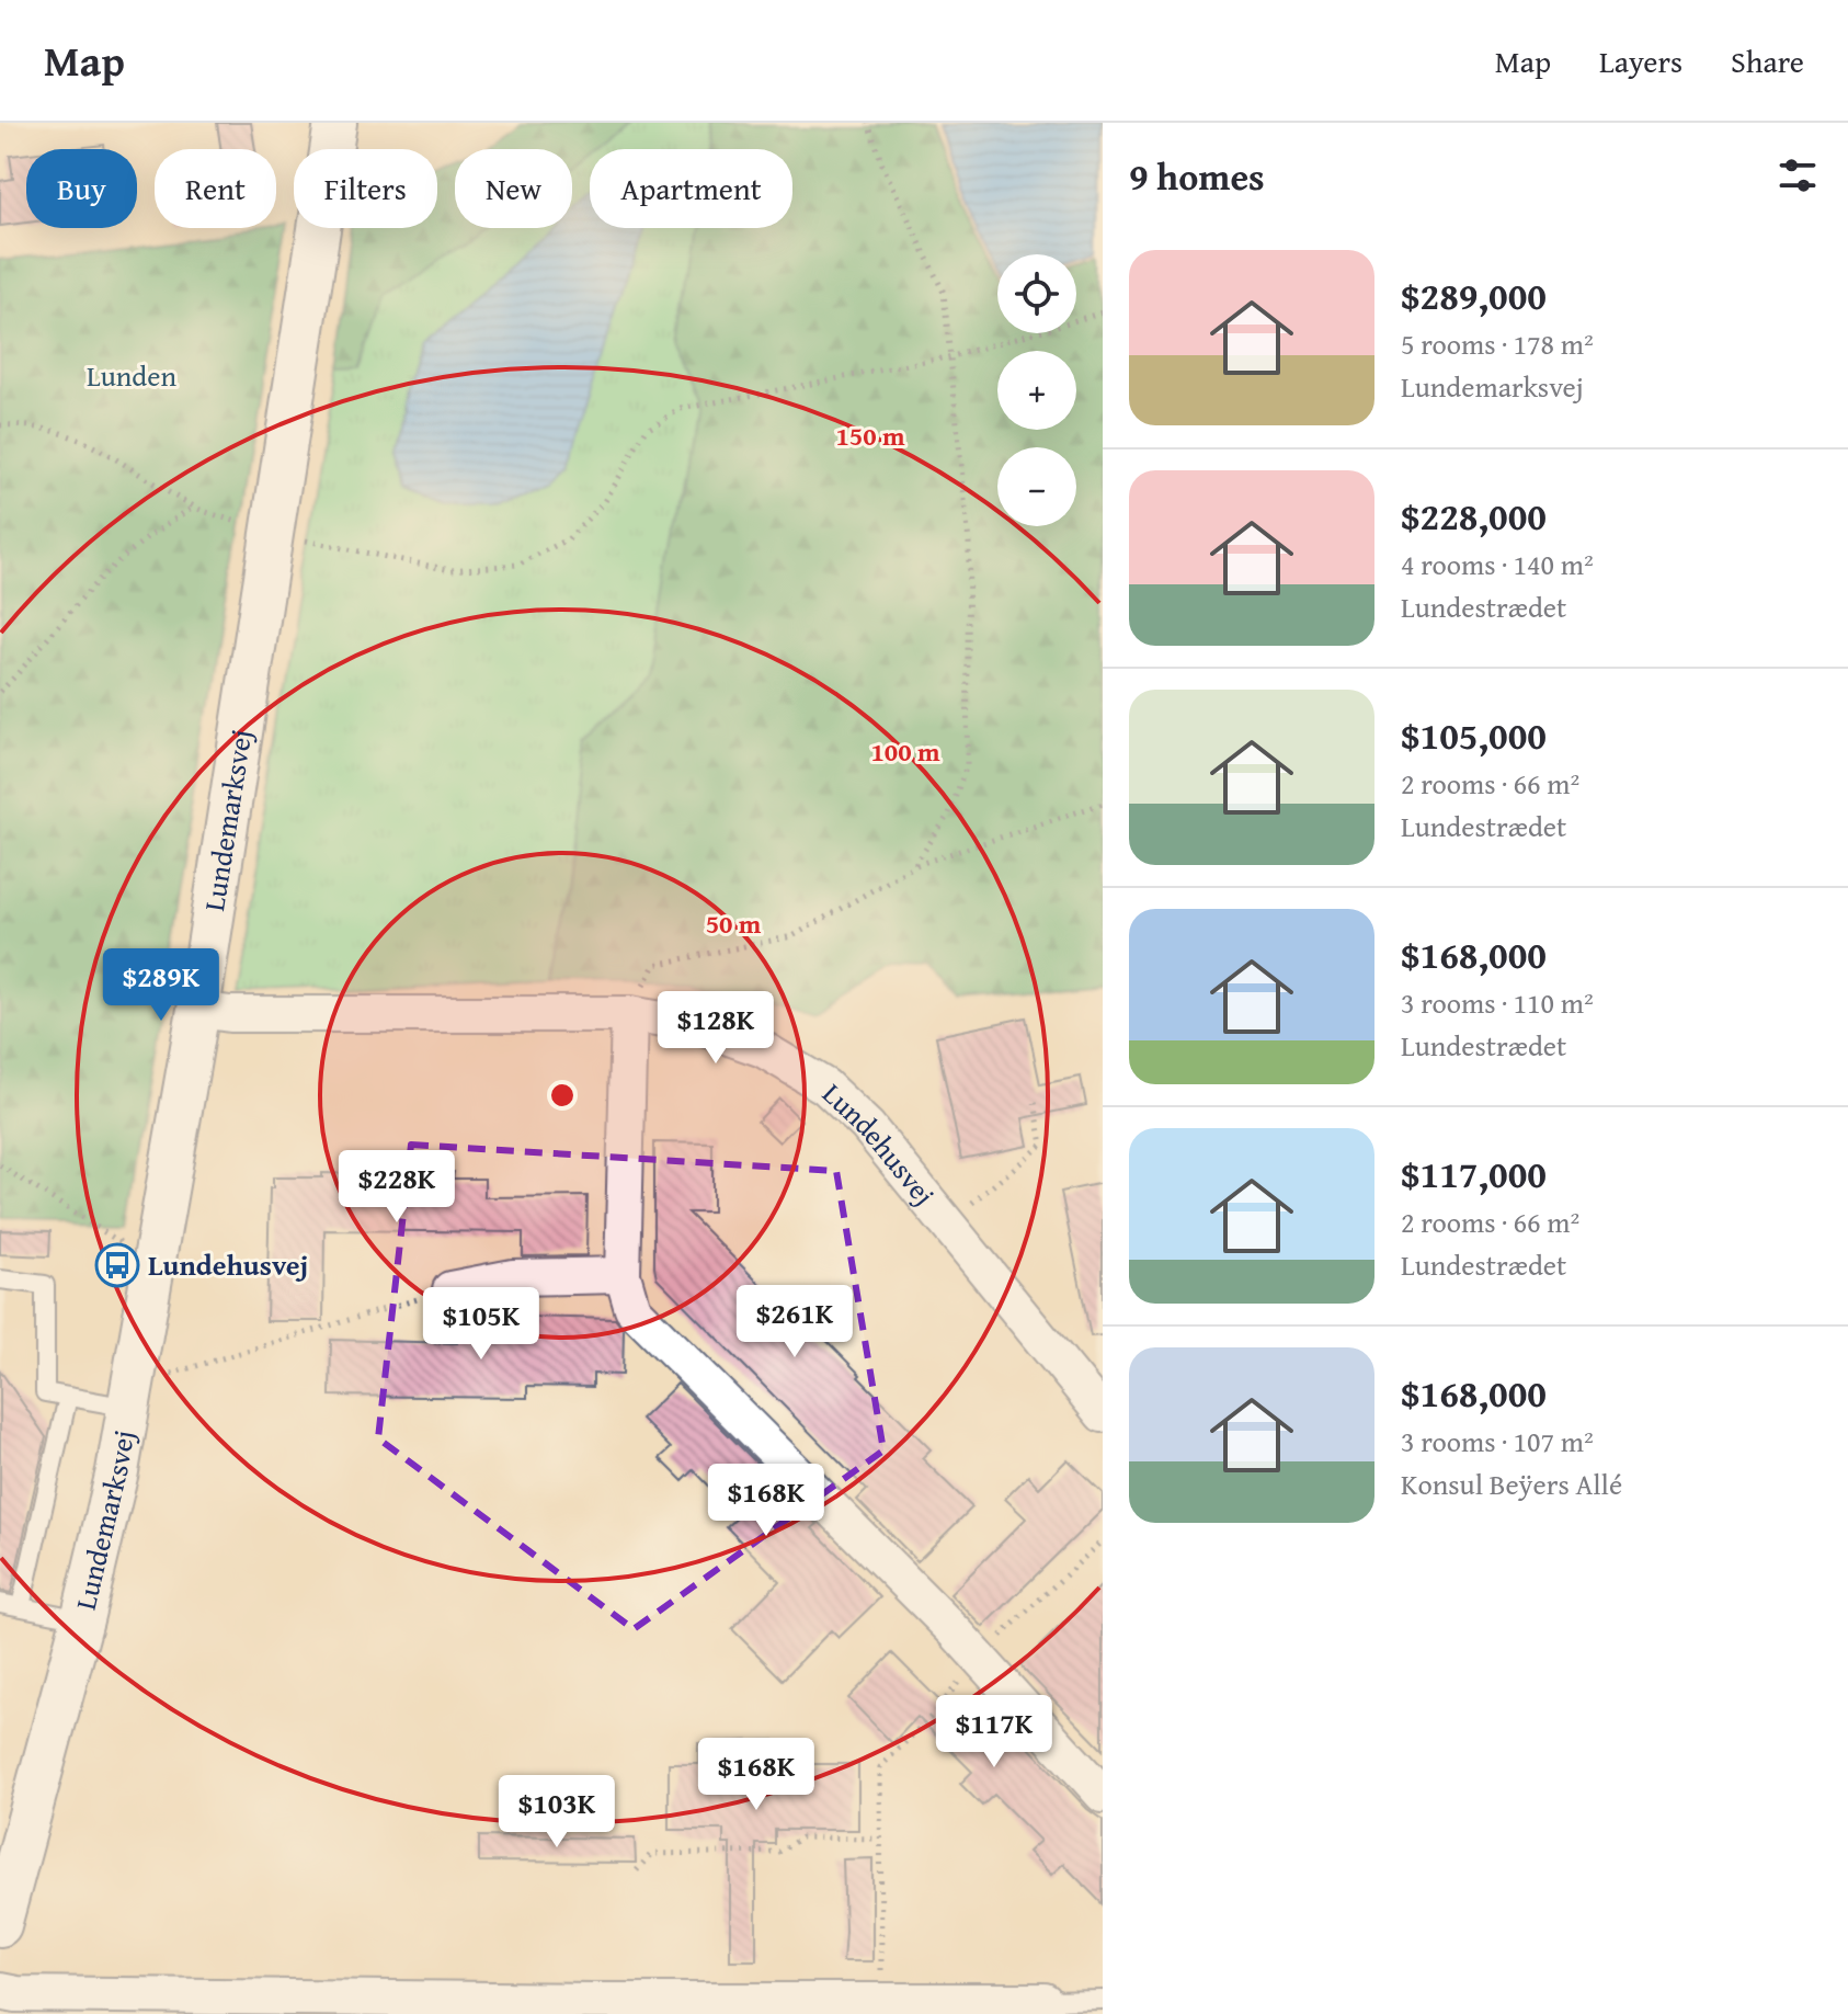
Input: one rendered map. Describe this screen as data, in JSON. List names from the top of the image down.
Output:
{
  "streets": {
    "street": ["Lundemarksvej", "Lundehusvej"]
  },
  "crossings": [
    ["Lundemarksvej", "Lundehusvej"]
  ],
  "parks": ["Lunden"],
  "places": {
    "bus stop": ["Lundehusvej"]
  },
  "page": {
    "header": "Map",
    "nav": ["Map", "Layers", "Share"],
    "heading": "9 homes",
    "chip": [
      "Buy",
      "Rent",
      "Filters",
      "New",
      "Apartment"
    ],
    "list": [
      {
        "name": "$289,000",
        "note": "5 rooms · 178 m² · Lundemarksvej"
      },
      {
        "name": "$228,000",
        "note": "4 rooms · 140 m² · Lundestrædet"
      },
      {
        "name": "$105,000",
        "note": "2 rooms · 66 m² · Lundestrædet"
      },
      {
        "name": "$168,000",
        "note": "3 rooms · 110 m² · Lundestrædet"
      },
      {
        "name": "$117,000",
        "note": "2 rooms · 66 m² · Lundestrædet"
      },
      {
        "name": "$168,000",
        "note": "3 rooms · 107 m² · Konsul Beÿers Allé"
      }
    ],
    "map_buttons": ["+", "−"],
    "price": [
      "$289K",
      "$128K",
      "$228K",
      "$261K",
      "$105K",
      "$168K",
      "$117K",
      "$168K",
      "$103K"
    ]
  },
  "rings": ["150 m", "100 m", "50 m"]
}
